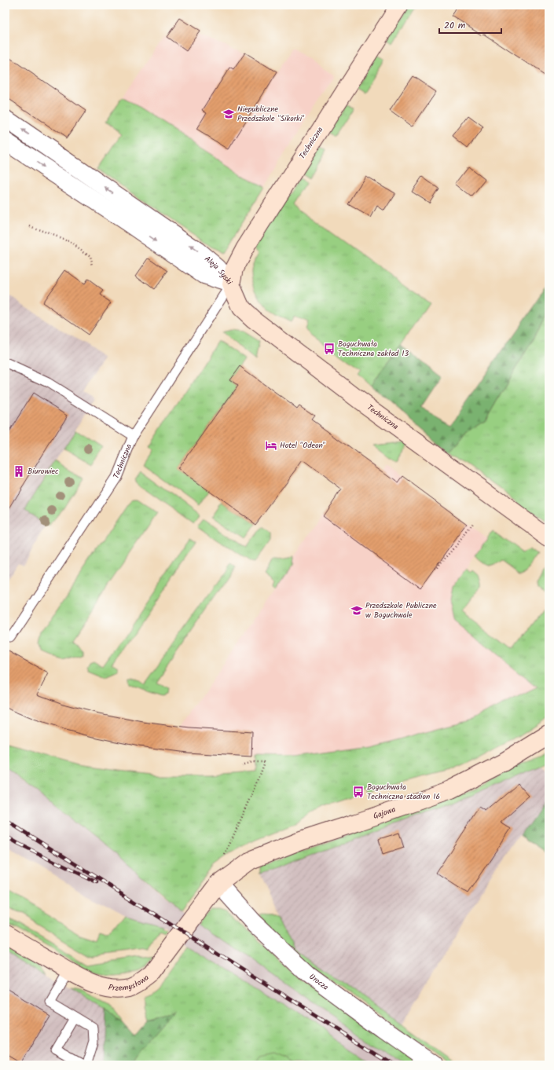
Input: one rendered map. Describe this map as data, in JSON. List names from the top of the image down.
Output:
{
  "streets": {
    "street": [
      "Techniczna",
      "Aleja Syski",
      "Gajowa",
      "Przemysłowa",
      "Urocza"
    ]
  },
  "crossings": [
    ["Techniczna", "Aleja Syski"],
    ["Gajowa", "Przemysłowa"],
    ["Gajowa", "Urocza"],
    ["Przemysłowa", "Urocza"]
  ],
  "places": {
    "school or university": ["Niepubliczne Przedszkole \"Sikorki\"", "Przedszkole Publiczne w Boguchwale"],
    "bus stop": ["Boguchwała Techniczna zakład 13", "Boguchwała Techniczna stadion 16"],
    "hotel": ["Hotel \"Odeon\""],
    "building": ["Biurowiec"]
  },
  "scale_bar": "20 m"
}
